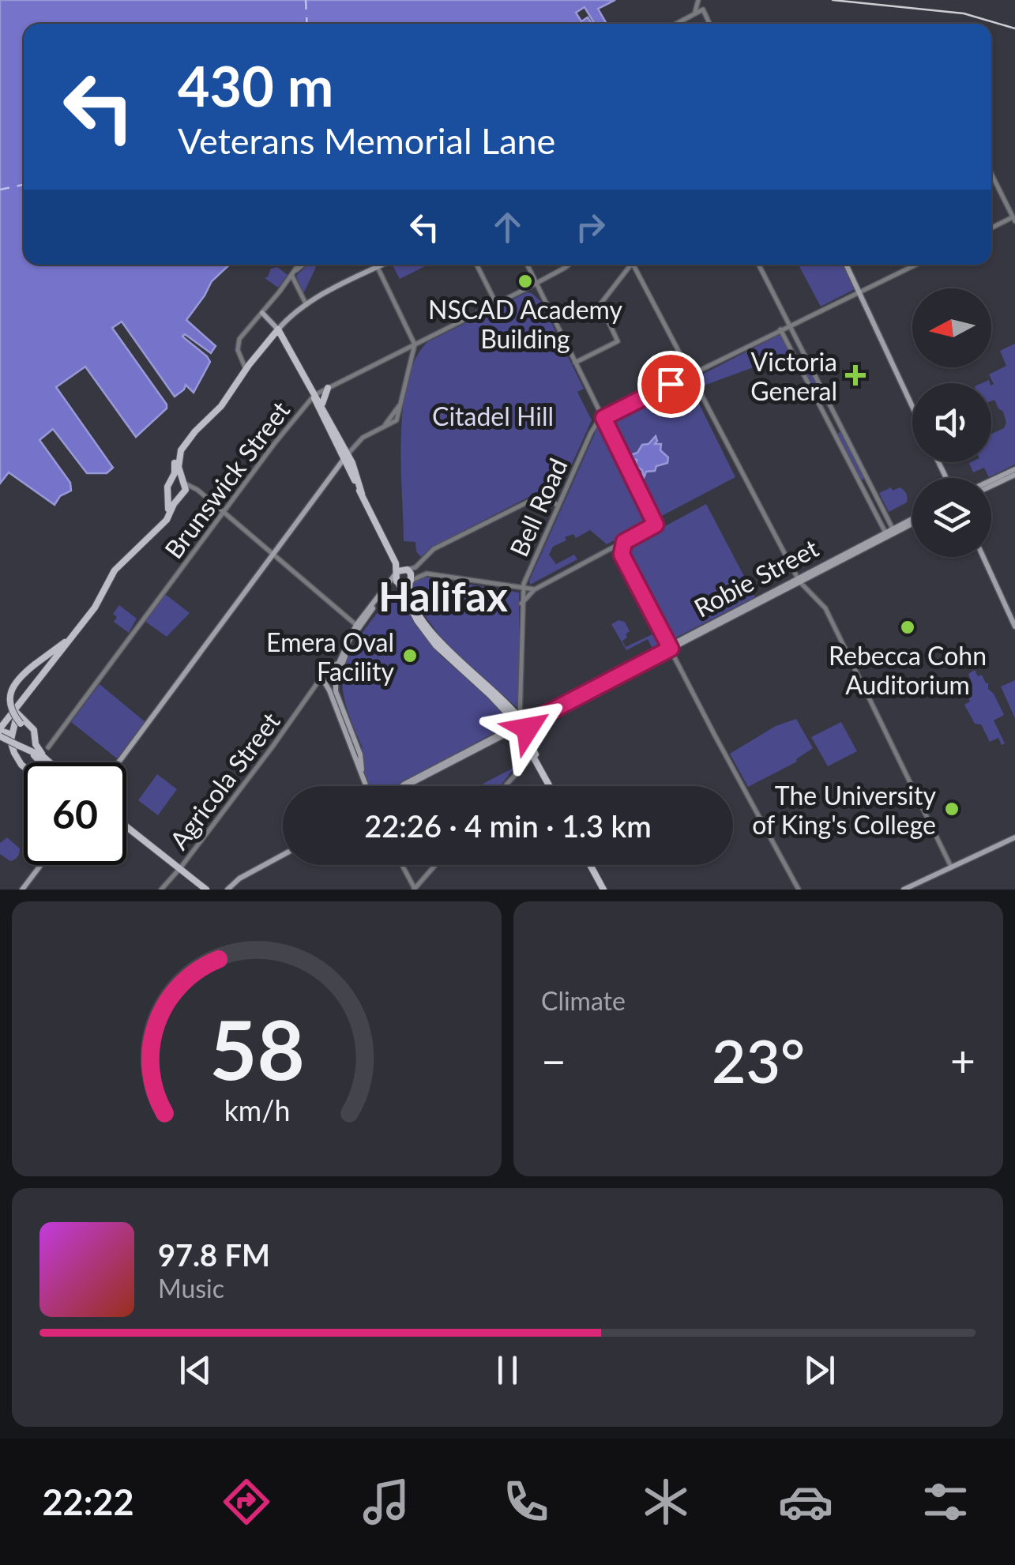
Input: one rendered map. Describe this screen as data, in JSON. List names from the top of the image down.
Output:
{
  "streets": {
    "main road": ["Robie Street"],
    "street": ["Brunswick Street", "Bell Road", "Agricola Street"]
  },
  "crossings": [
    ["Bell Road", "Robie Street"]
  ],
  "districts": ["Halifax"],
  "parks": ["Citadel Hill"],
  "places": {
    "other": [
      "NSCAD Academy Building",
      "Rebecca Cohn Auditorium",
      "Emera Oval Facility",
      "The University of King's College"
    ],
    "health": ["Victoria General"]
  },
  "north": "left",
  "page": {
    "turn": ["430 m", "Veterans Memorial Lane"],
    "limit": "60",
    "trip": "22:26 · 4 min · 1.3 km",
    "tile": "Climate",
    "heat": ["−", "23°", "+"],
    "song": ["97.8 FM", "Music"],
    "tabs": "22:22",
    "gauge": ["58", "km/h"]
  }
}
